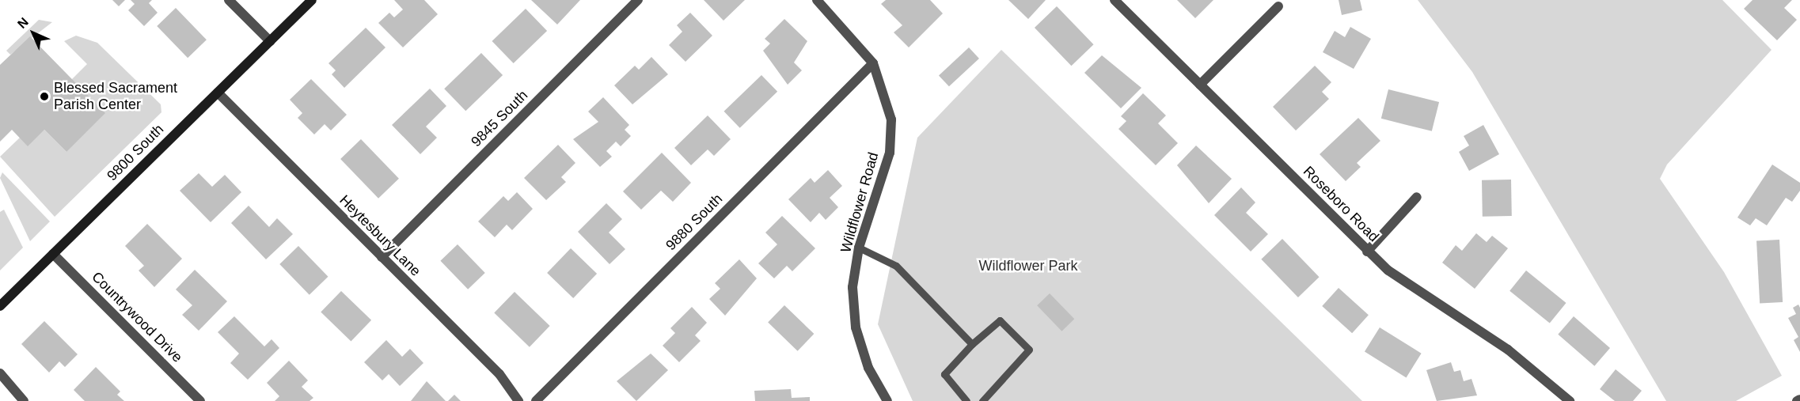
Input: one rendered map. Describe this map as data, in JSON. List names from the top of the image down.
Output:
{
  "streets": {
    "street": [
      "9845 South",
      "9800 South",
      "Wildflower Road",
      "Roseboro Road",
      "9880 South",
      "Heytesbury Lane",
      "Countrywood Drive"
    ]
  },
  "crossings": [
    ["9845 South", "Heytesbury Lane"],
    ["9800 South", "Heytesbury Lane"],
    ["9800 South", "Countrywood Drive"],
    ["Wildflower Road", "9880 South"]
  ],
  "parks": ["Wildflower Park"],
  "places": ["Blessed Sacrament Parish Center"],
  "north": "top left"
}
